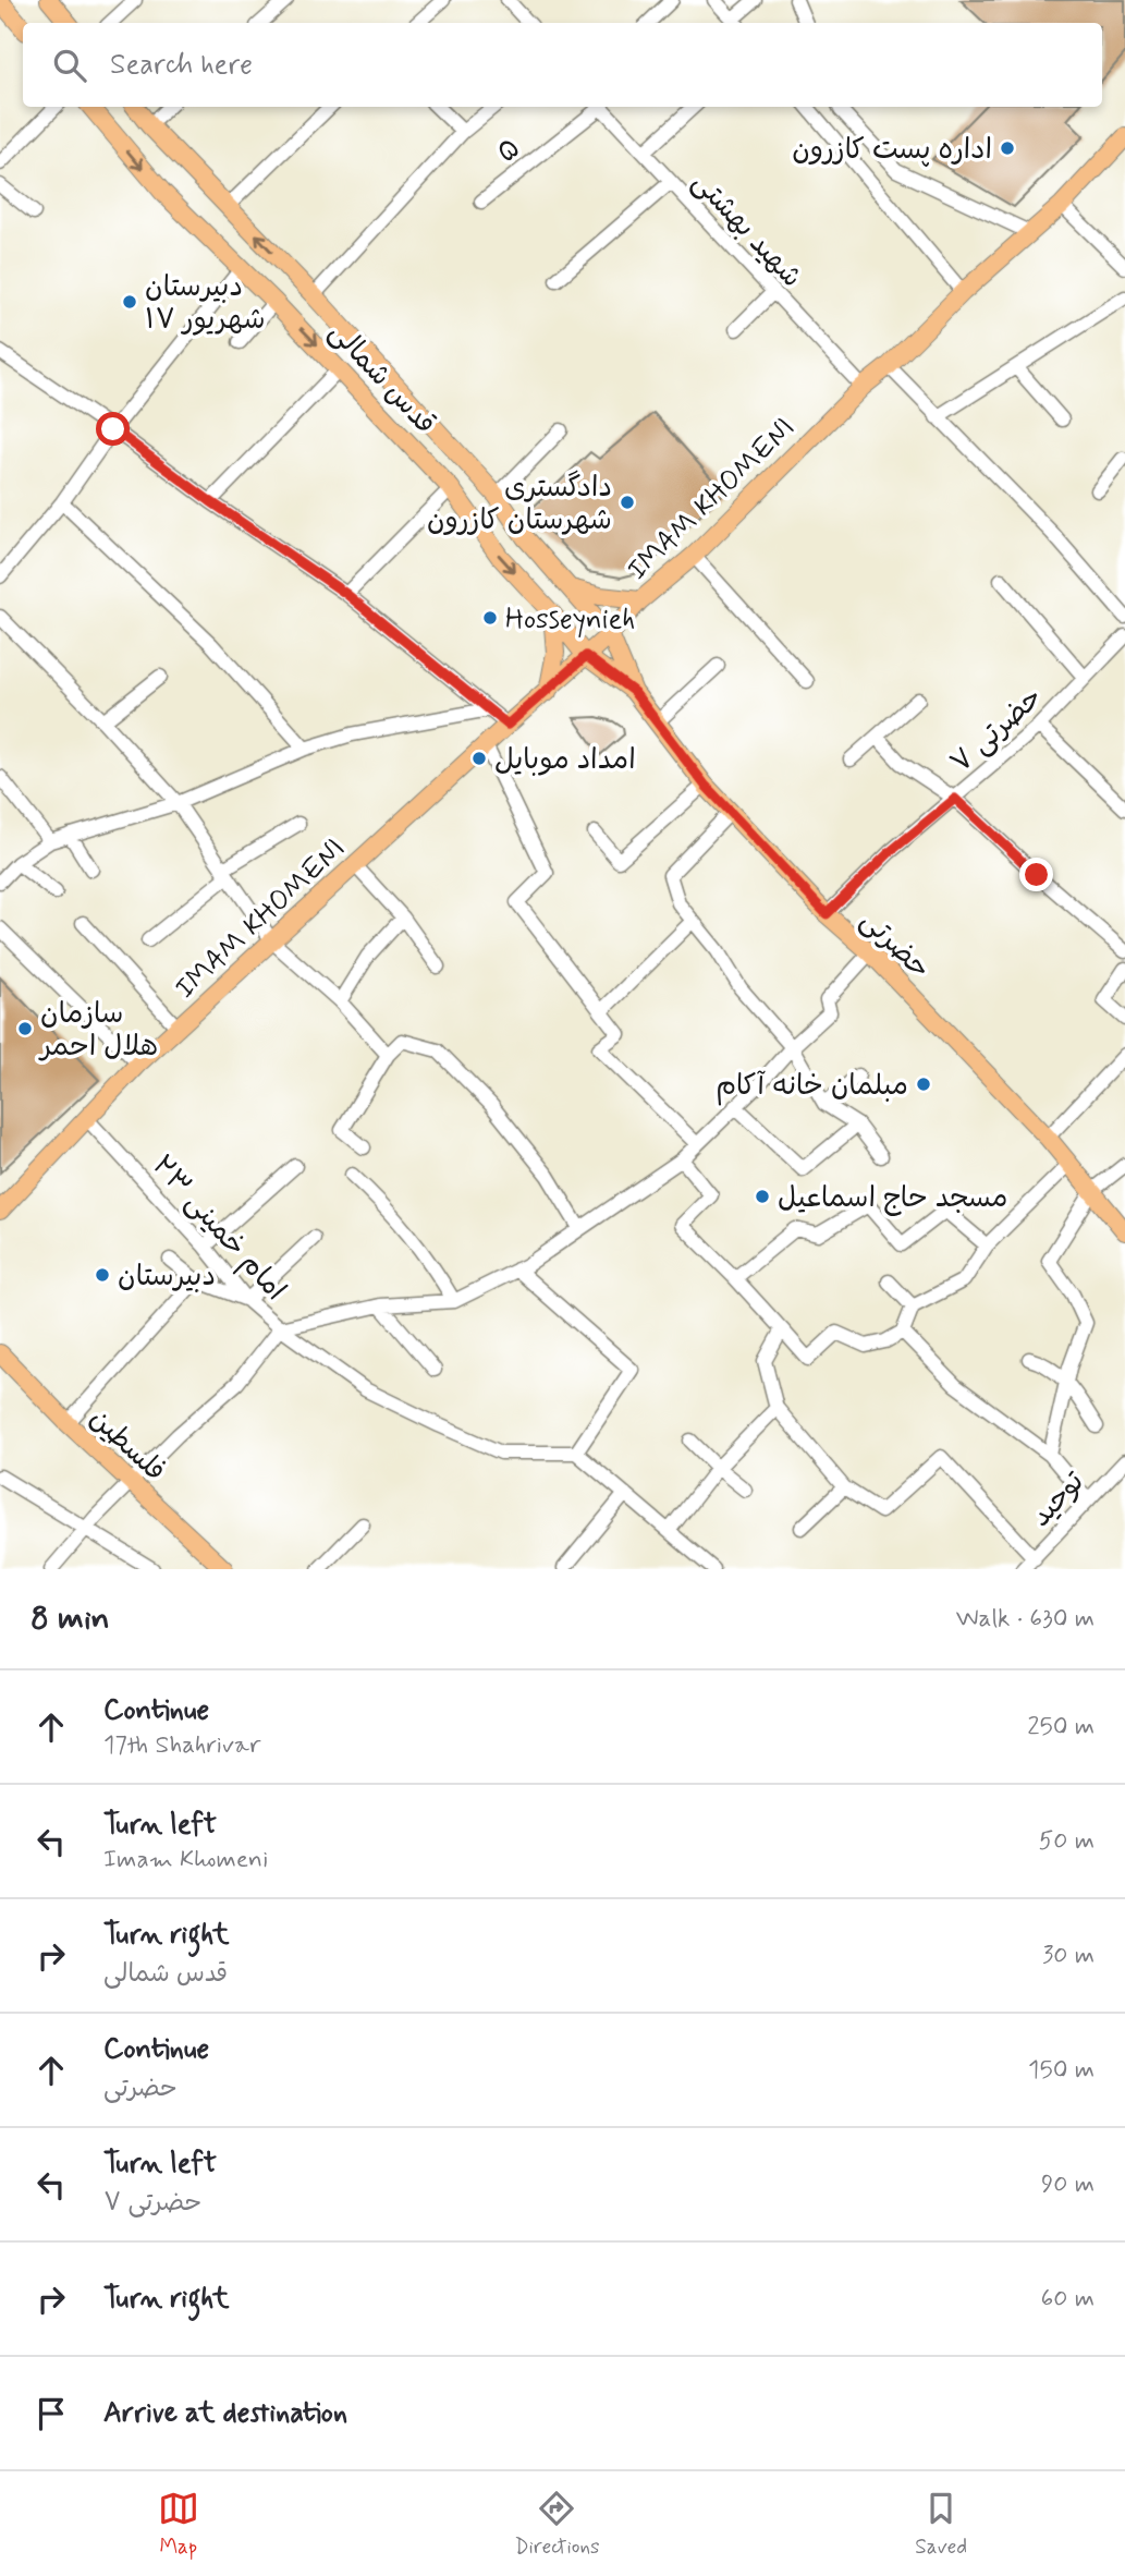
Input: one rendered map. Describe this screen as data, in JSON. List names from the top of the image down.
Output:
{
  "streets": {
    "main road": [
      "قدس شمالی",
      "IMAM KHOMENI",
      "حضرتی",
      "فلسطین"
    ],
    "street": [
      "۵",
      "شهید بهشتی",
      "حضرتی ۷",
      "امام خمینی ۲۳",
      "توحید"
    ]
  },
  "crossings": [
    ["شهید بهشتی", "IMAM KHOMENI"],
    ["قدس شمالی", "IMAM KHOMENI"],
    ["قدس شمالی", "حضرتی"],
    ["IMAM KHOMENI", "امام خمینی ۲۳"],
    ["حضرتی ۷", "حضرتی"]
  ],
  "places": [
    "اداره پست کازرون",
    "دبیرستان ۱۷ شهریور",
    "دادگستری شهرستان کازرون",
    "Hosseynieh",
    "امداد موبایل",
    "سازمان هلال احمر",
    "مبلمان خانه آکام",
    "مسجد حاج اسماعیل",
    "دبیرستان"
  ],
  "page": {
    "search": "Search here",
    "heading": ["8 min", "Walk · 630 m"],
    "list": [
      ["Continue", "17th Shahrivar", "250 m"],
      ["Turn left", "Imam Khomeni", "50 m"],
      ["Turn right", "قدس شمالی", "30 m"],
      ["Continue", "حضرتی", "150 m"],
      ["Turn left", "حضرتی ۷", "90 m"],
      ["Turn right", "60 m"],
      "Arrive at destination"
    ],
    "nav": ["Map", "Directions", "Saved"]
  }
}
